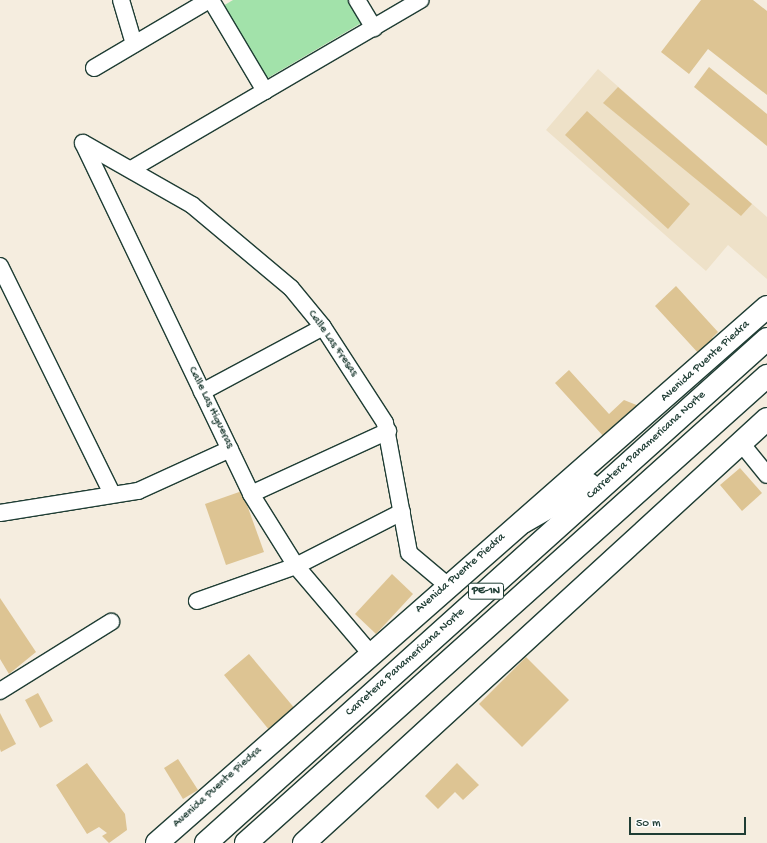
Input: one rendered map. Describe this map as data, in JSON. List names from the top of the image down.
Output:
{
  "streets": {
    "main road": ["Avenida Puente Piedra", "Carretera Panamericana Norte", "PE-1N"],
    "street": ["Calle Las Fresas", "Calle Las Higueras"]
  },
  "crossings": [
    ["Calle Las Fresas", "Avenida Puente Piedra"],
    ["Calle Las Fresas", "Calle Las Higueras"],
    ["Avenida Puente Piedra", "Calle Las Higueras"]
  ],
  "scale_bar": "50 m"
}
